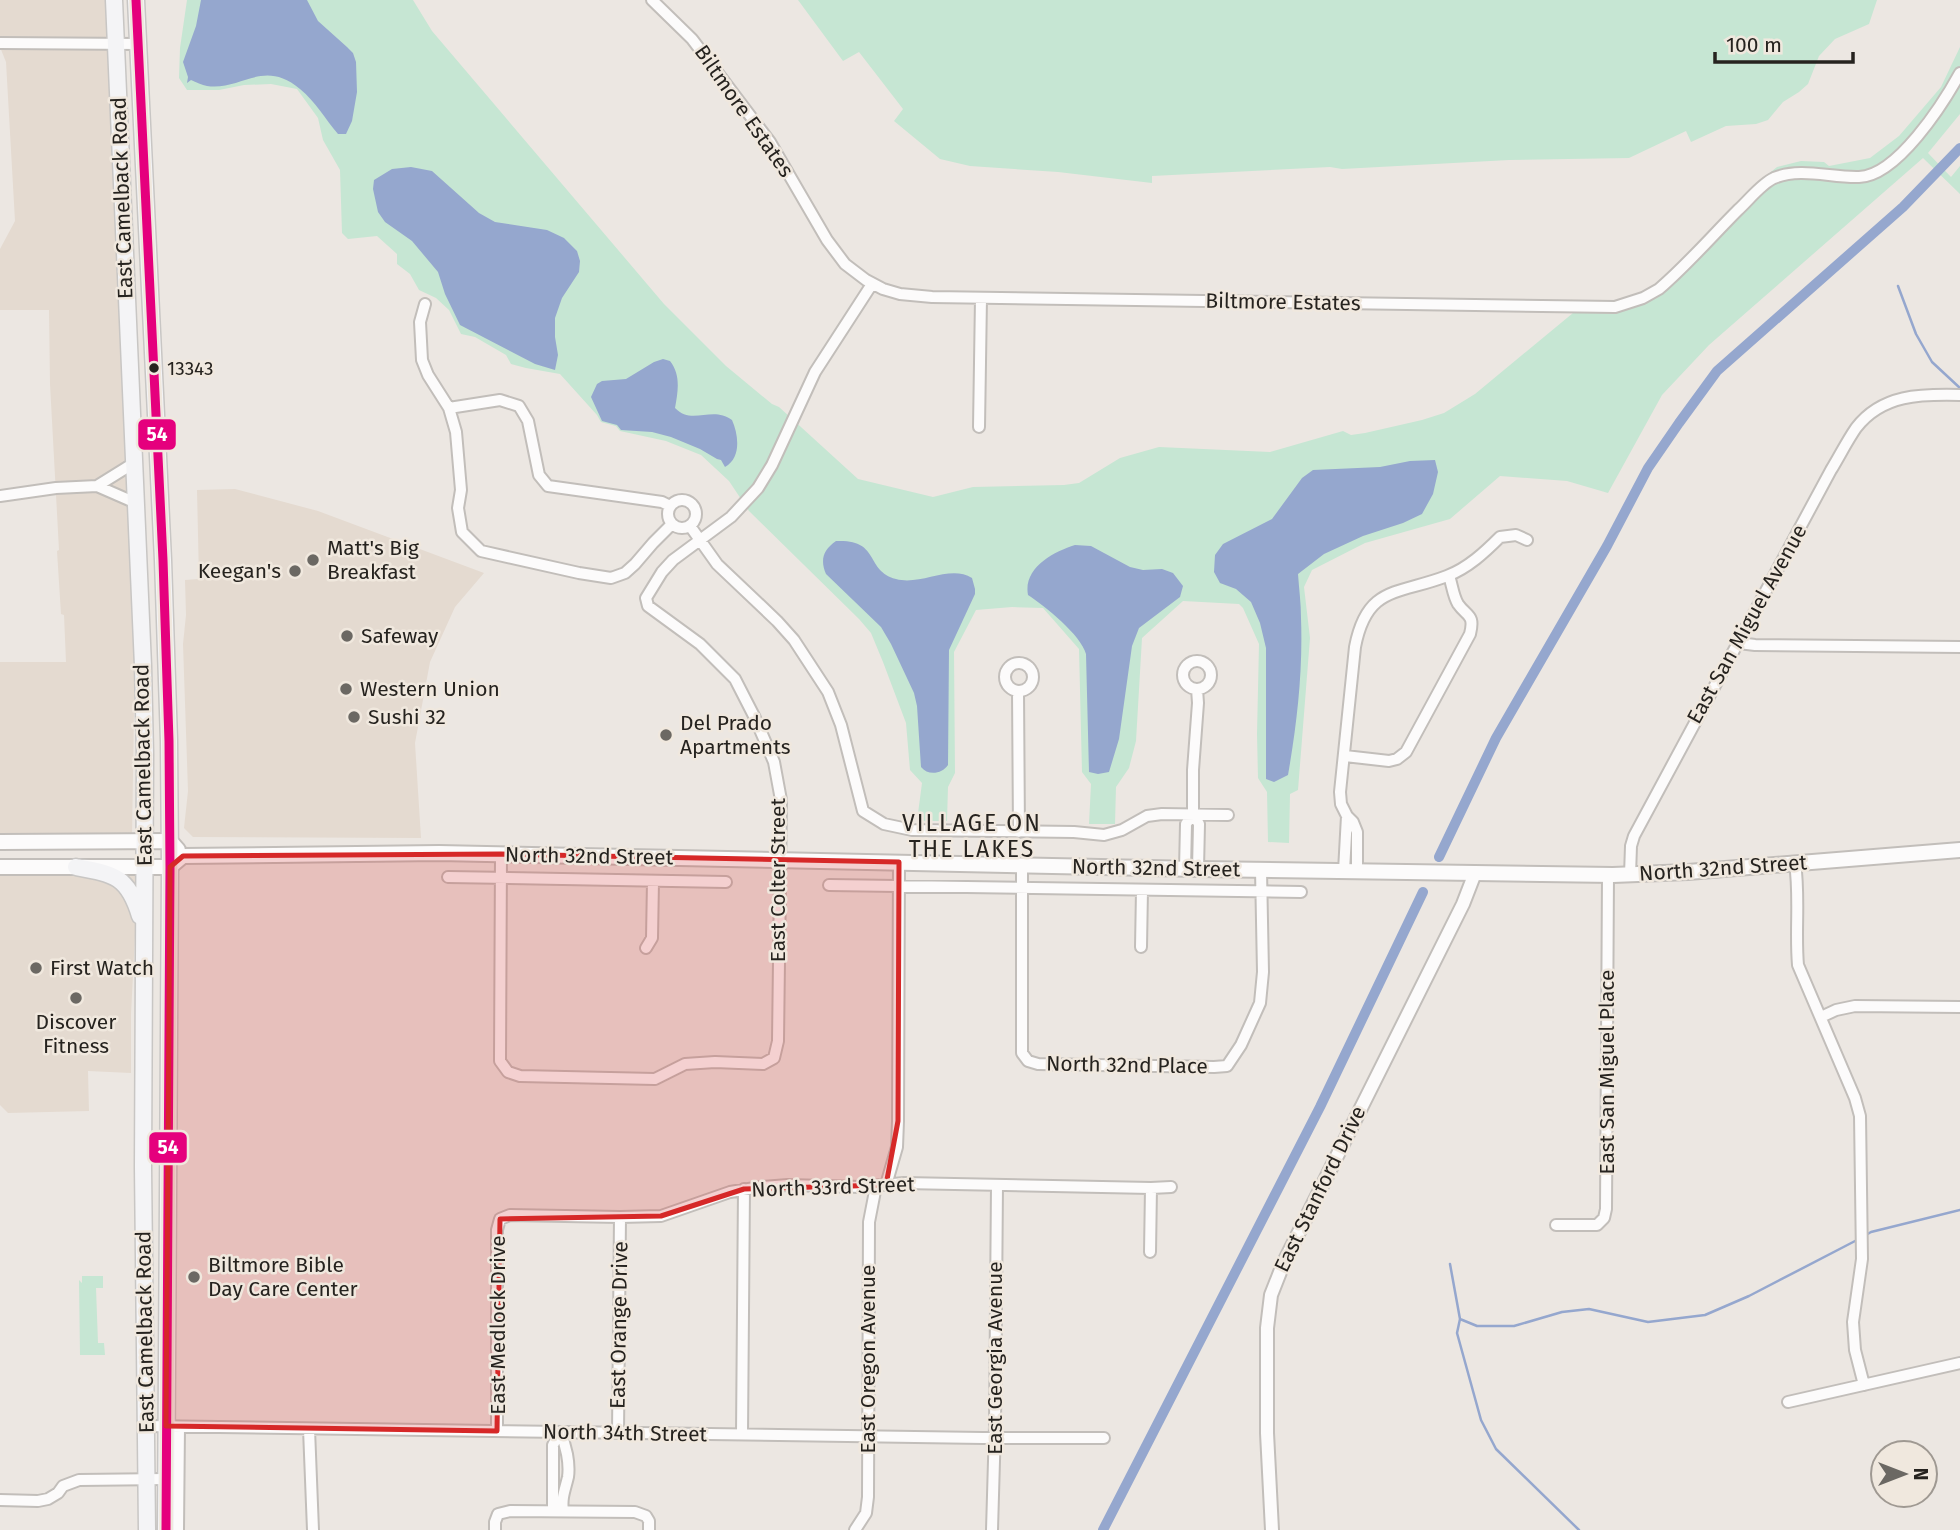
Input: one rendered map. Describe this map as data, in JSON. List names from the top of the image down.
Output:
{
  "streets": {
    "main road": ["East Camelback Road", "North 32nd Street"],
    "street": [
      "Biltmore Estates",
      "East San Miguel Avenue",
      "East Colter Street",
      "North 32nd Place",
      "East San Miguel Place",
      "North 33rd Street",
      "East Stanford Drive",
      "East Medlock Drive",
      "East Orange Drive",
      "East Georgia Avenue",
      "East Oregon Avenue",
      "North 34th Street"
    ]
  },
  "crossings": [
    ["Biltmore Estates", "East Colter Street"],
    ["East Camelback Road", "North 34th Street"],
    ["East San Miguel Avenue", "North 32nd Street"],
    ["North 32nd Street", "East Colter Street"],
    ["North 32nd Street", "North 32nd Place"],
    ["North 32nd Street", "East San Miguel Place"],
    ["North 32nd Street", "East Stanford Drive"],
    ["North 32nd Street", "East Oregon Avenue"],
    ["North 33rd Street", "East Medlock Drive"],
    ["North 33rd Street", "East Orange Drive"],
    ["North 33rd Street", "East Georgia Avenue"],
    ["North 33rd Street", "East Oregon Avenue"],
    ["East Medlock Drive", "North 34th Street"],
    ["East Orange Drive", "North 34th Street"],
    ["East Georgia Avenue", "North 34th Street"],
    ["East Oregon Avenue", "North 34th Street"]
  ],
  "districts": ["VILLAGE ON THE LAKES"],
  "places": [
    "13343",
    "Matt's Big Breakfast",
    "Keegan's",
    "Safeway",
    "Western Union",
    "Sushi 32",
    "Del Prado Apartments",
    "First Watch",
    "Discover Fitness",
    "Biltmore Bible Day Care Center"
  ],
  "lines": ["transit line 54"],
  "scale_bar": "100 m",
  "north": "right"
}
